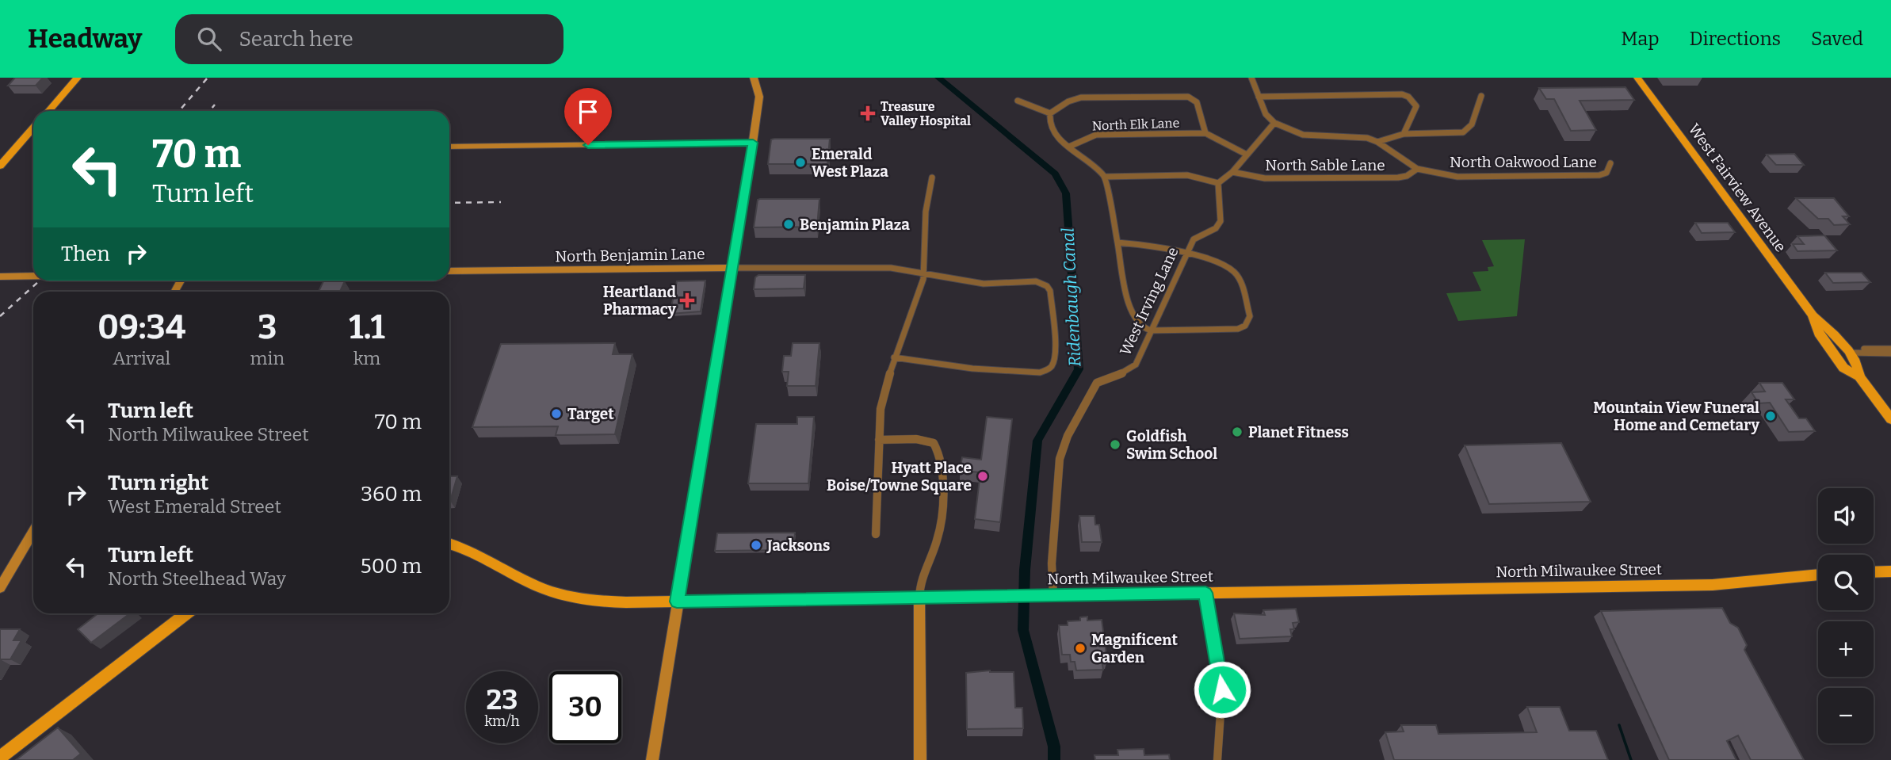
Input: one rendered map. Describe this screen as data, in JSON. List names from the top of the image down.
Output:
{
  "streets": {
    "main road": ["West Fairview Avenue", "North Milwaukee Street"],
    "street": [
      "North Elk Lane",
      "North Oakwood Lane",
      "North Sable Lane",
      "North Benjamin Lane",
      "West Irving Lane"
    ]
  },
  "crossings": [
    ["North Oakwood Lane", "North Sable Lane"],
    ["West Irving Lane", "North Milwaukee Street"]
  ],
  "water": ["Ridenbaugh Canal"],
  "places": {
    "health": ["Treasure Valley Hospital", "Heartland Pharmacy"],
    "other": [
      "Emerald West Plaza",
      "Benjamin Plaza",
      "Target",
      "Mountain View Funeral Home and Cemetary",
      "Planet Fitness",
      "Goldfish Swim School",
      "Hyatt Place Boise/Towne Square",
      "Jacksons",
      "Magnificent Garden"
    ]
  },
  "page": {
    "header": "Headway",
    "search": "Search here",
    "nav": ["Map", "Directions", "Saved"],
    "turn": ["70 m", "Turn left"],
    "then": "Then",
    "eta": [
      "09:34",
      "Arrival",
      "3",
      "min",
      "1.1",
      "km"
    ],
    "list": [
      {
        "name": "Turn left",
        "note": "North Milwaukee Street",
        "value": "70 m"
      },
      {
        "name": "Turn right",
        "note": "West Emerald Street",
        "value": "360 m"
      },
      {
        "name": "Turn left",
        "note": "North Steelhead Way",
        "value": "500 m"
      }
    ],
    "map_buttons": ["+", "−"],
    "speed": "23 km/h",
    "limit": "30"
  }
}
